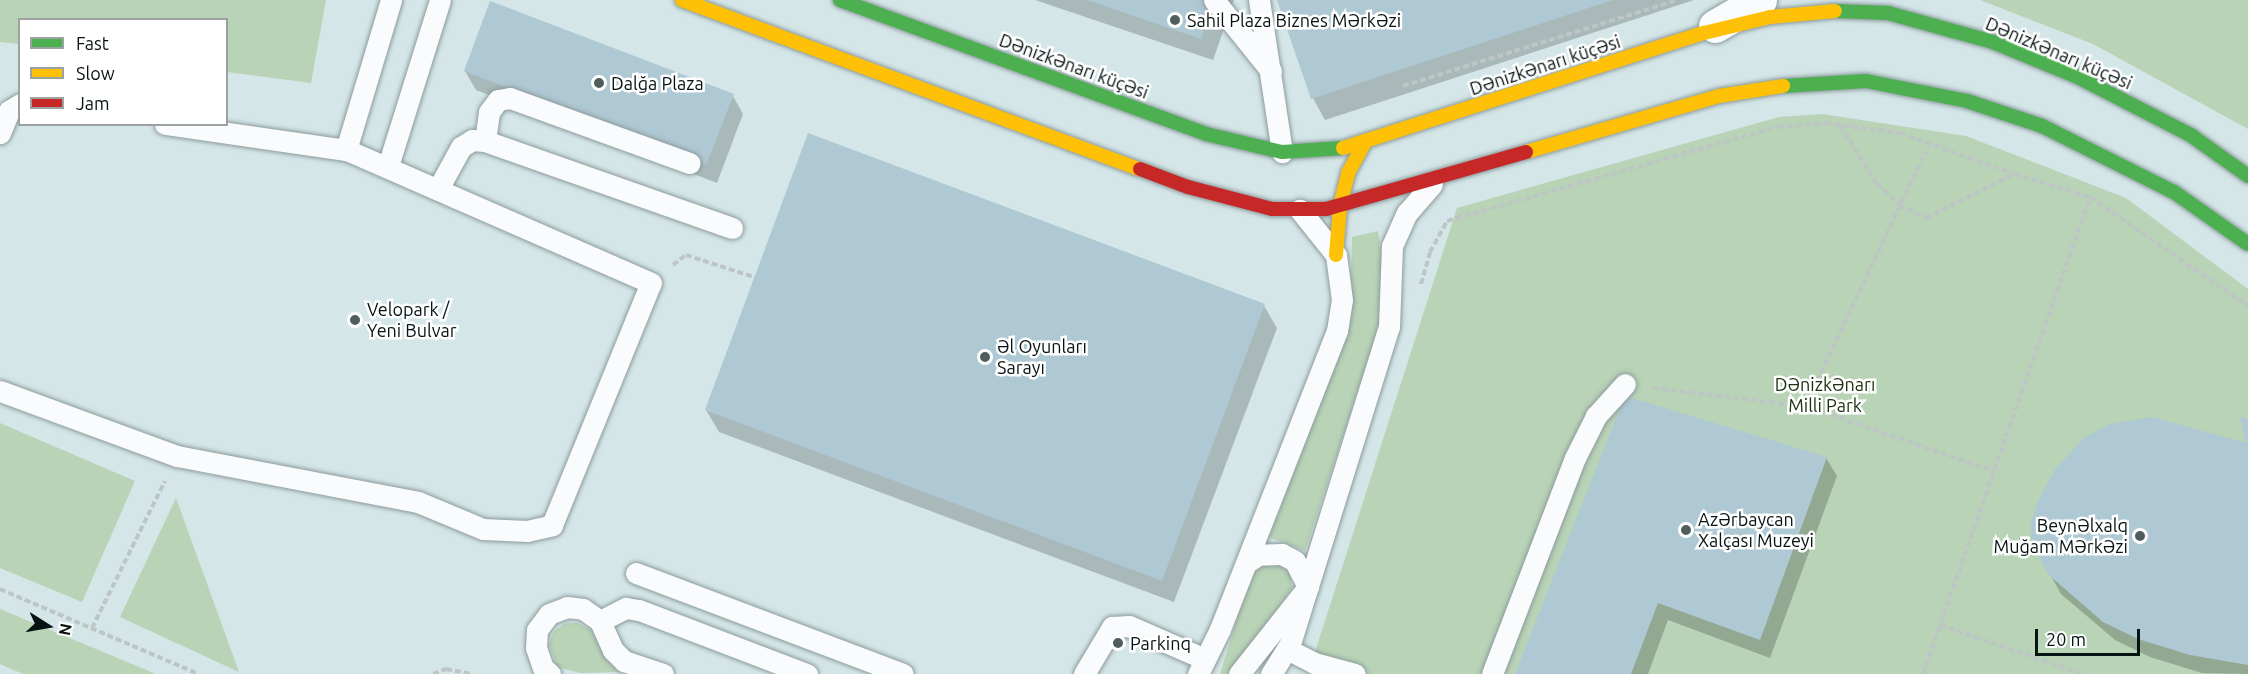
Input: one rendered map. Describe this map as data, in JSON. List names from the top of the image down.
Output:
{
  "streets": {
    "main road": ["Dənizkənarı küçəsi"]
  },
  "parks": ["Dənizkənarı Milli Park"],
  "places": [
    "Sahil Plaza Biznes Mərkəzi",
    "Dalğa Plaza",
    "Velopark / Yeni Bulvar",
    "Əl Oyunları Sarayı",
    "Azərbaycan Xalçası Muzeyi",
    "Beynəlxalq Muğam Mərkəzi",
    "Parkinq"
  ],
  "legend": ["Fast", "Slow", "Jam"],
  "scale_bar": "20 m",
  "north": "right"
}
